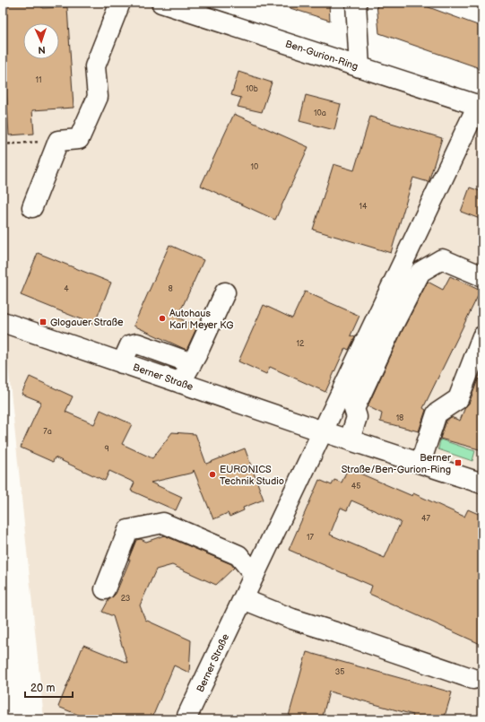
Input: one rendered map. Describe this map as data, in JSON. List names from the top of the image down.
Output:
{
  "streets": {
    "street": ["Ben-Gurion-Ring", "Berner Straße"]
  },
  "places": {
    "other": ["Autohaus Karl Meyer KG", "EURONICS Technik Studio"],
    "transit": ["Glogauer Straße", "Berner Straße/Ben-Gurion-Ring"]
  },
  "house_numbers": [
    "11",
    "10b",
    "10a",
    "10",
    "14",
    "4",
    "8",
    "12",
    "18",
    "7a",
    "9",
    "45",
    "47",
    "17",
    "23",
    "35"
  ],
  "scale_bar": "20 m",
  "north": "bottom"
}
